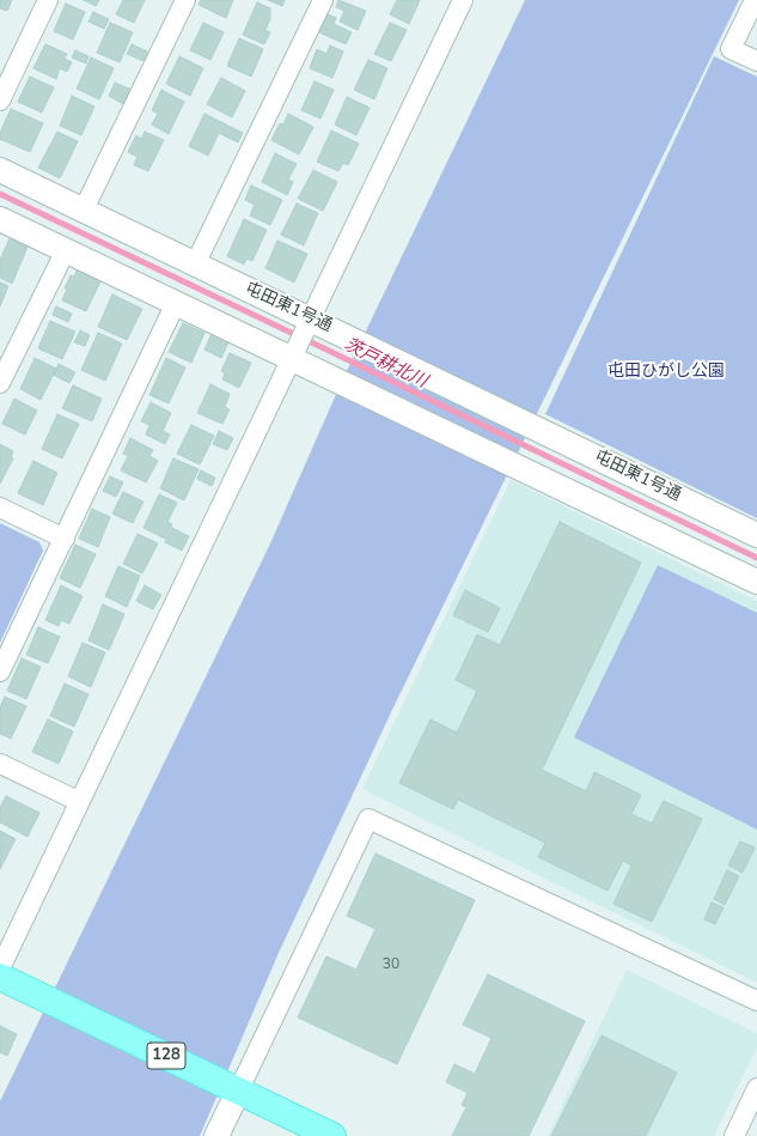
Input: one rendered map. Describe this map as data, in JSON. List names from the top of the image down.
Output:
{
  "streets": {
    "main road": ["128"],
    "street": ["屯田東1号通"]
  },
  "water": ["茨戸耕北川"],
  "parks": ["屯田ひがし公園"],
  "house_numbers": ["30"]
}
